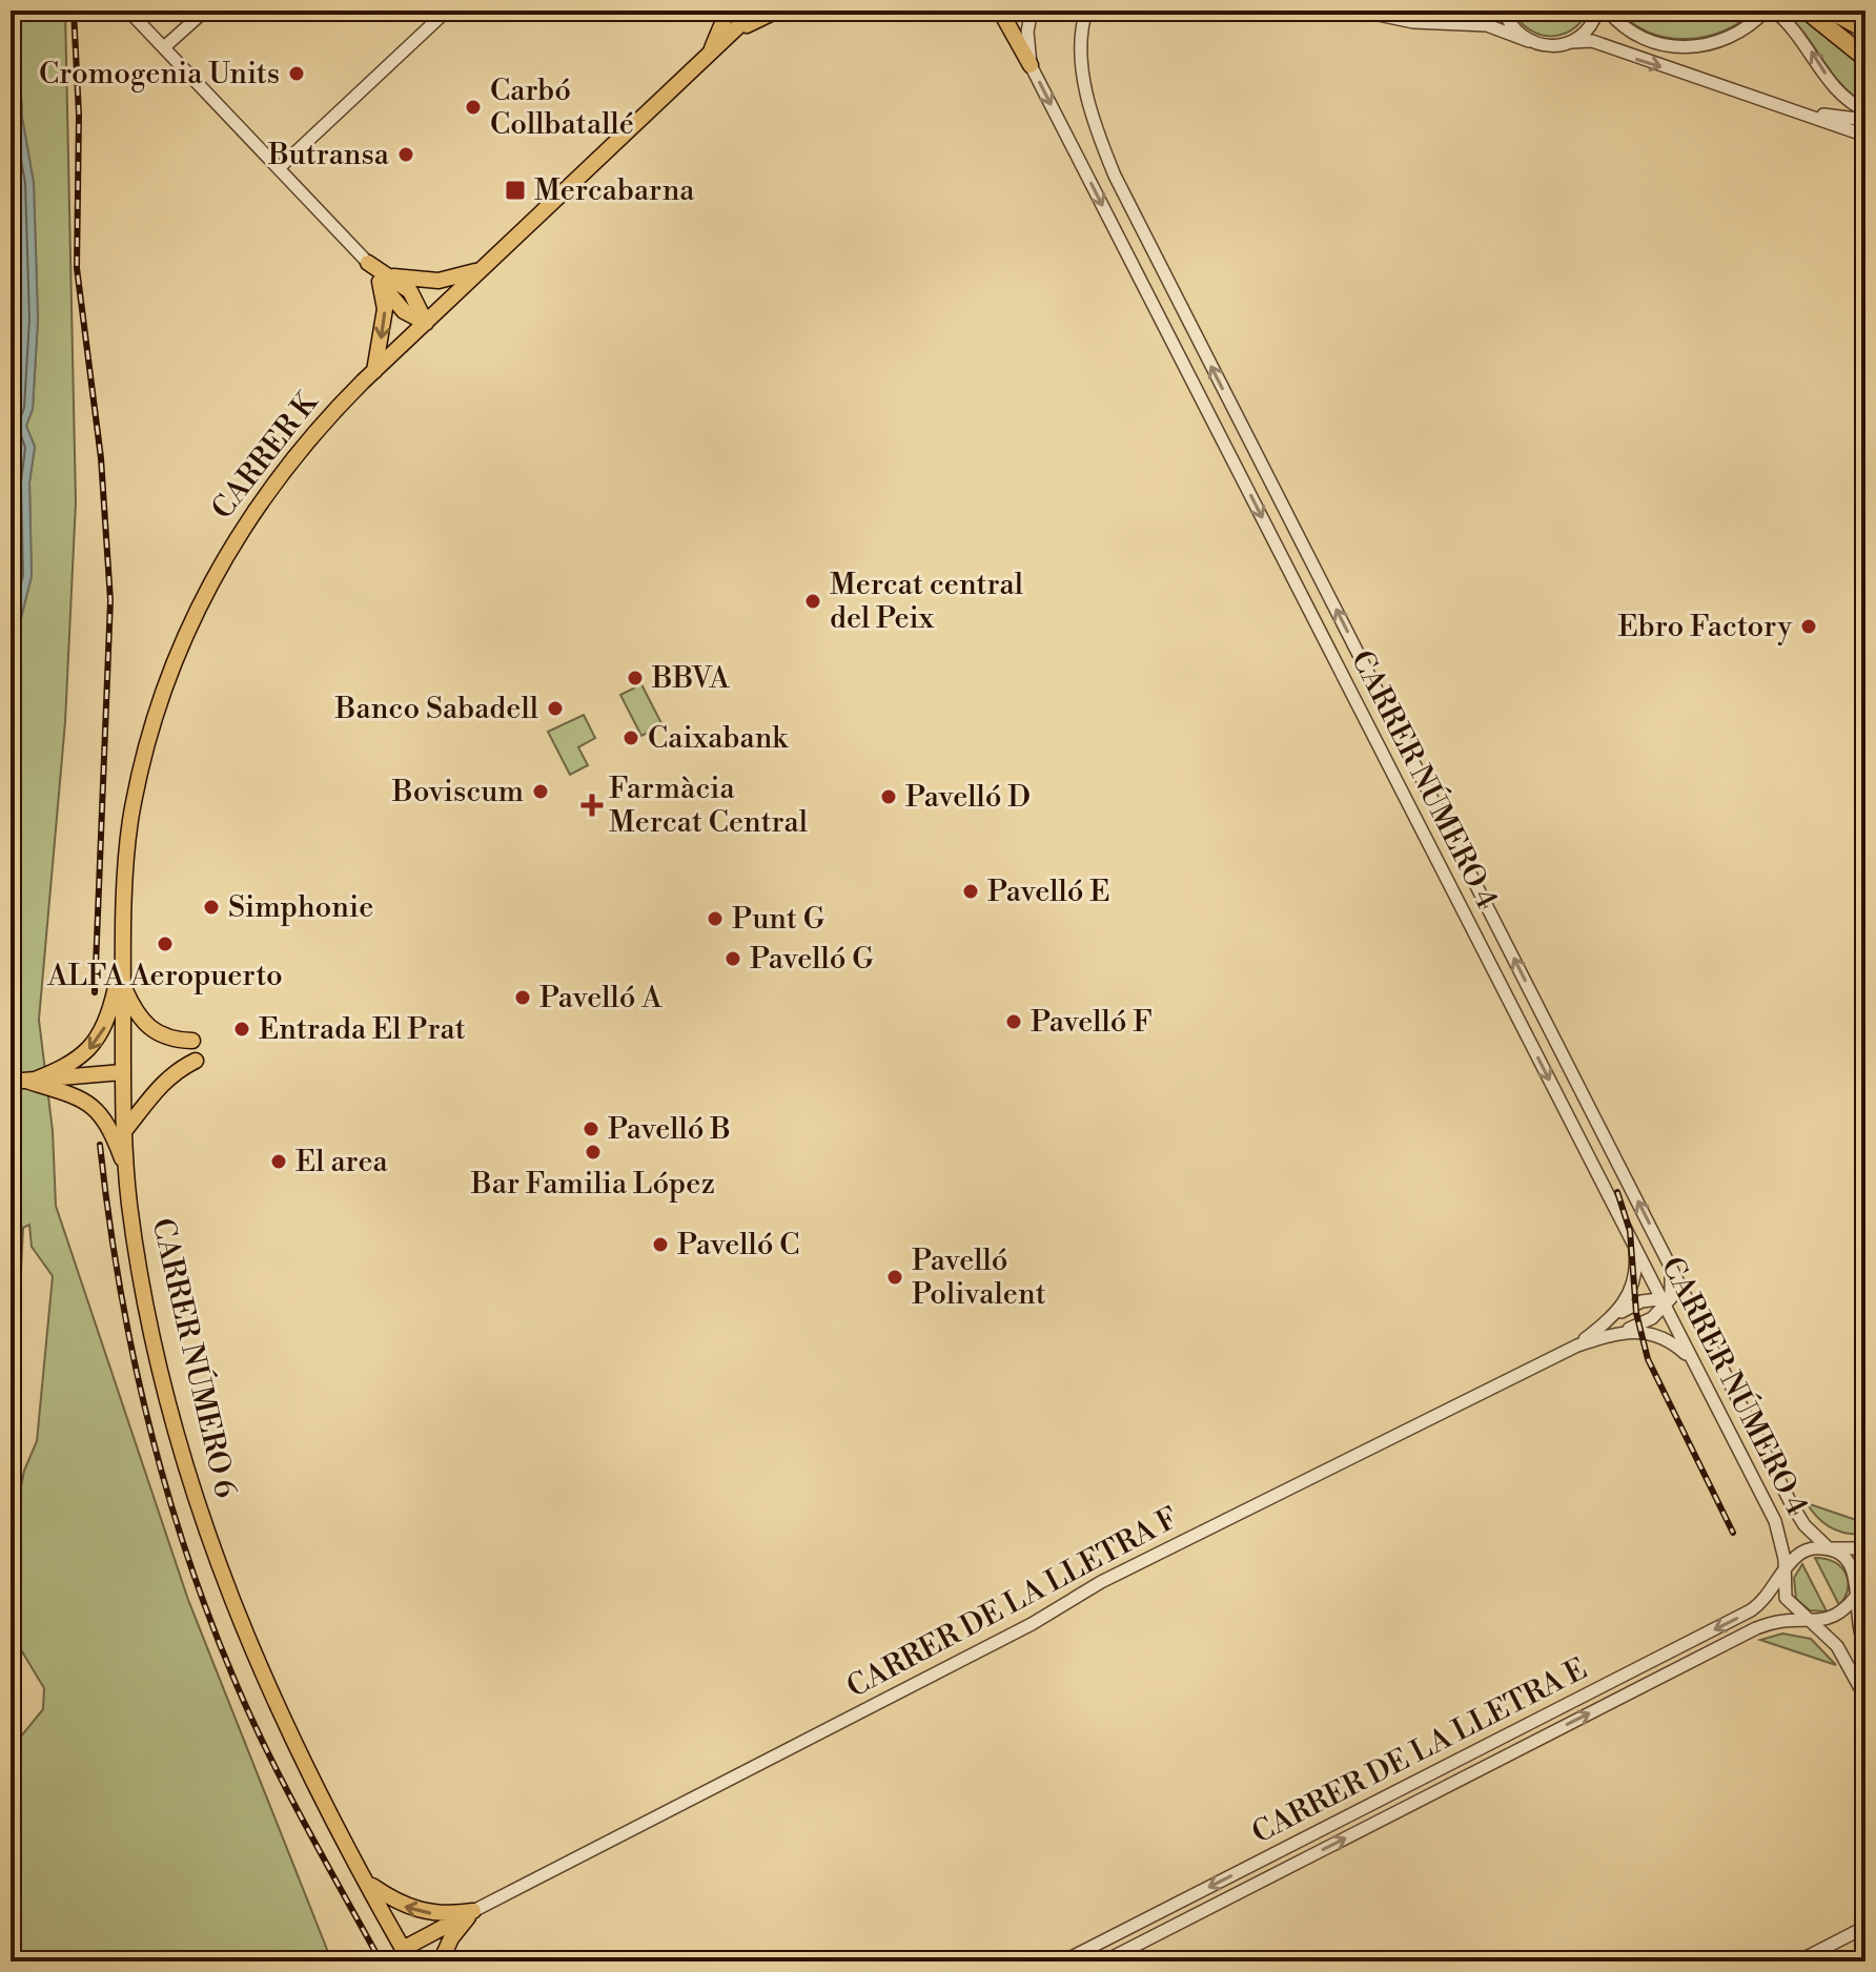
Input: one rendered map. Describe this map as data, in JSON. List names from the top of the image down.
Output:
{
  "streets": {
    "main road": ["CARRER K", "CARRER NÚMERO 6"],
    "street": ["CARRER NÚMERO 4", "CARRER DE LA LLETRA F", "CARRER DE LA LLETRA E"]
  },
  "crossings": [
    ["CARRER K", "CARRER NÚMERO 6"],
    ["CARRER NÚMERO 4", "CARRER DE LA LLETRA E"]
  ],
  "places": {
    "other": [
      "Cromogenia Units",
      "Carbó Collbatallé",
      "Butransa",
      "Mercat central del Peix",
      "Ebro Factory",
      "BBVA",
      "Banco Sabadell",
      "Caixabank",
      "Boviscum",
      "Pavelló D",
      "Pavelló E",
      "Simphonie",
      "Punt G",
      "ALFA Aeropuerto",
      "Pavelló G",
      "Pavelló A",
      "Pavelló F",
      "Entrada El Prat",
      "Pavelló B",
      "Bar Familia López",
      "El area",
      "Pavelló C",
      "Pavelló Polivalent"
    ],
    "transit": ["Mercabarna"],
    "health": ["Farmàcia Mercat Central"]
  }
}
